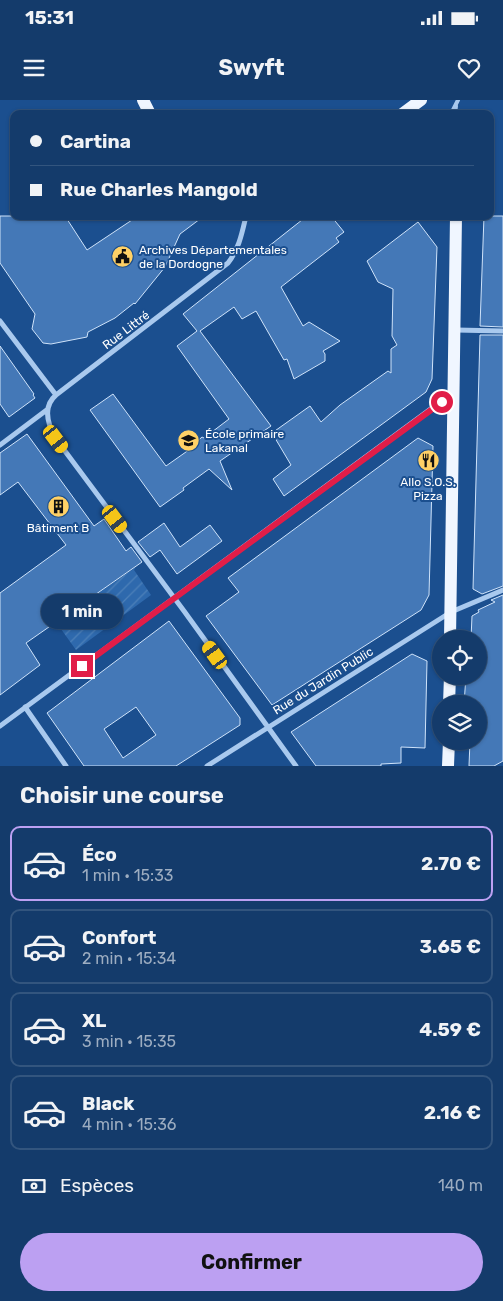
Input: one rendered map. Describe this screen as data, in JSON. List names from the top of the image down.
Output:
{
  "streets": {
    "street": ["Rue Littré", "Rue du Jardin Public"]
  },
  "places": {
    "public building": ["Archives Départementales de la Dordogne"],
    "school or university": ["École primaire Lakanal"],
    "restaurant": ["Allo S.O.S. Pizza"],
    "building": ["Bâtiment B"]
  },
  "page": {
    "status": "15:31",
    "header": "Swyft",
    "banner": ["Cartina", "Rue Charles Mangold"],
    "bubble": "1 min",
    "heading": "Choisir une course",
    "list": [
      {
        "name": "Éco",
        "note": "1 min · 15:33",
        "value": "2.70 €"
      },
      {
        "name": "Confort",
        "note": "2 min · 15:34",
        "value": "3.65 €"
      },
      {
        "name": "XL",
        "note": "3 min · 15:35",
        "value": "4.59 €"
      },
      {
        "name": "Black",
        "note": "4 min · 15:36",
        "value": "2.16 €"
      }
    ],
    "pay": ["Espèces", "140 m"],
    "buttons": "Confirmer"
  }
}
